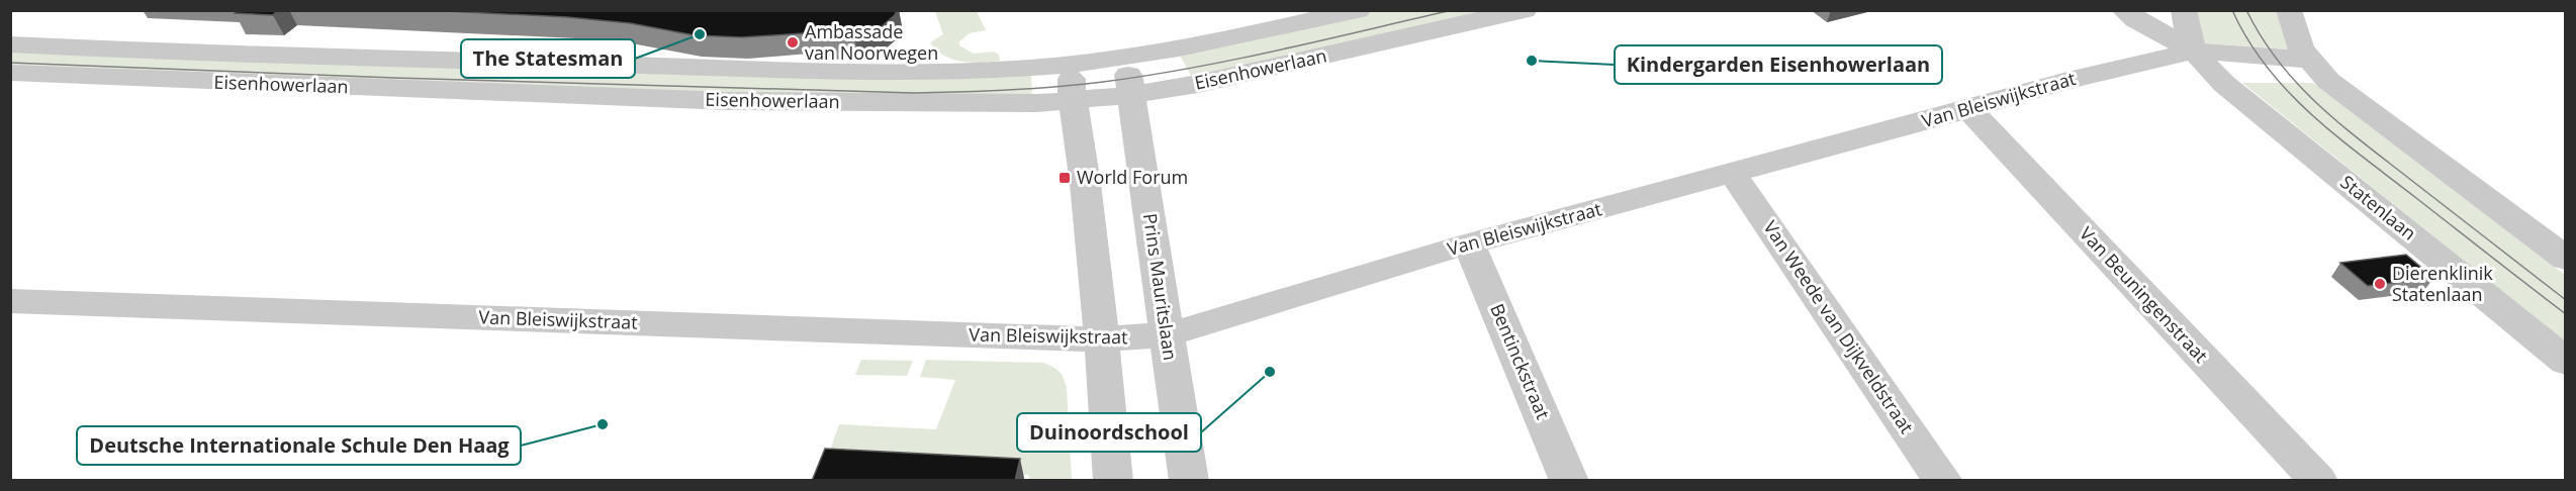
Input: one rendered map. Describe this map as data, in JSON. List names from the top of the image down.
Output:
{
  "streets": {
    "street": [
      "Eisenhowerlaan",
      "Van Bleiswijkstraat",
      "Statenlaan",
      "Prins Mauritslaan",
      "Van Beuningenstraat",
      "Van Weede van Dijkveldstraat",
      "Bentinckstraat"
    ]
  },
  "crossings": [
    ["Eisenhowerlaan", "Prins Mauritslaan"],
    ["Van Bleiswijkstraat", "Statenlaan"],
    ["Van Bleiswijkstraat", "Prins Mauritslaan"],
    ["Van Bleiswijkstraat", "Van Beuningenstraat"],
    ["Van Bleiswijkstraat", "Van Weede van Dijkveldstraat"],
    ["Van Bleiswijkstraat", "Bentinckstraat"]
  ],
  "places": {
    "other": [
      "The Statesman",
      "Ambassade van Noorwegen",
      "Kindergarden Eisenhowerlaan",
      "Dierenklinik Statenlaan",
      "Duinoordschool",
      "Deutsche Internationale Schule Den Haag"
    ],
    "transit": ["World Forum"]
  }
}
